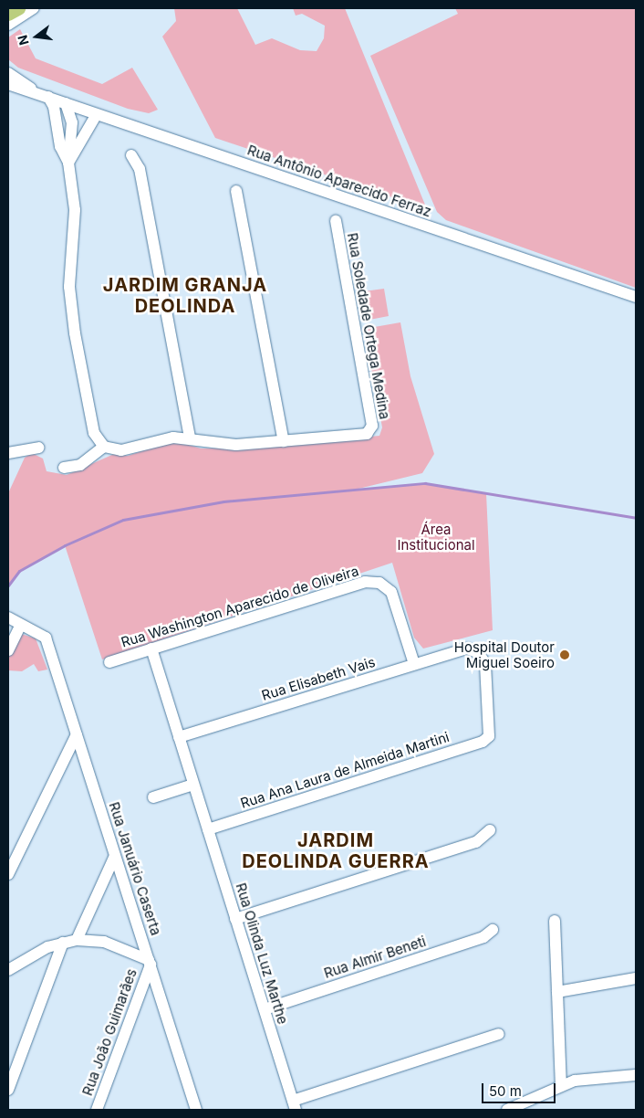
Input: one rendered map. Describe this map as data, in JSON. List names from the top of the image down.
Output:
{
  "streets": {
    "street": [
      "Rua Antônio Aparecido Ferraz",
      "Rua Soledade Ortega Medina",
      "Rua Washington Aparecido de Oliveira",
      "Rua Elisabeth Vais",
      "Rua Ana Laura de Almeida Martini",
      "Rua Januário Caserta",
      "Rua Olinda Luz Marthe",
      "Rua Almir Beneti",
      "Rua João Guimarães"
    ]
  },
  "crossings": [
    ["Rua Washington Aparecido de Oliveira", "Rua Elisabeth Vais"],
    ["Rua Washington Aparecido de Oliveira", "Rua Olinda Luz Marthe"],
    ["Rua Elisabeth Vais", "Rua Ana Laura de Almeida Martini"],
    ["Rua Elisabeth Vais", "Rua Olinda Luz Marthe"],
    ["Rua Ana Laura de Almeida Martini", "Rua Olinda Luz Marthe"],
    ["Rua Januário Caserta", "Rua João Guimarães"],
    ["Rua Olinda Luz Marthe", "Rua Almir Beneti"]
  ],
  "districts": ["JARDIM GRANJA DEOLINDA", "JARDIM DEOLINDA GUERRA"],
  "parks": ["Área Institucional"],
  "places": ["Hospital Doutor Miguel Soeiro"],
  "scale_bar": "50 m",
  "north": "left"
}
